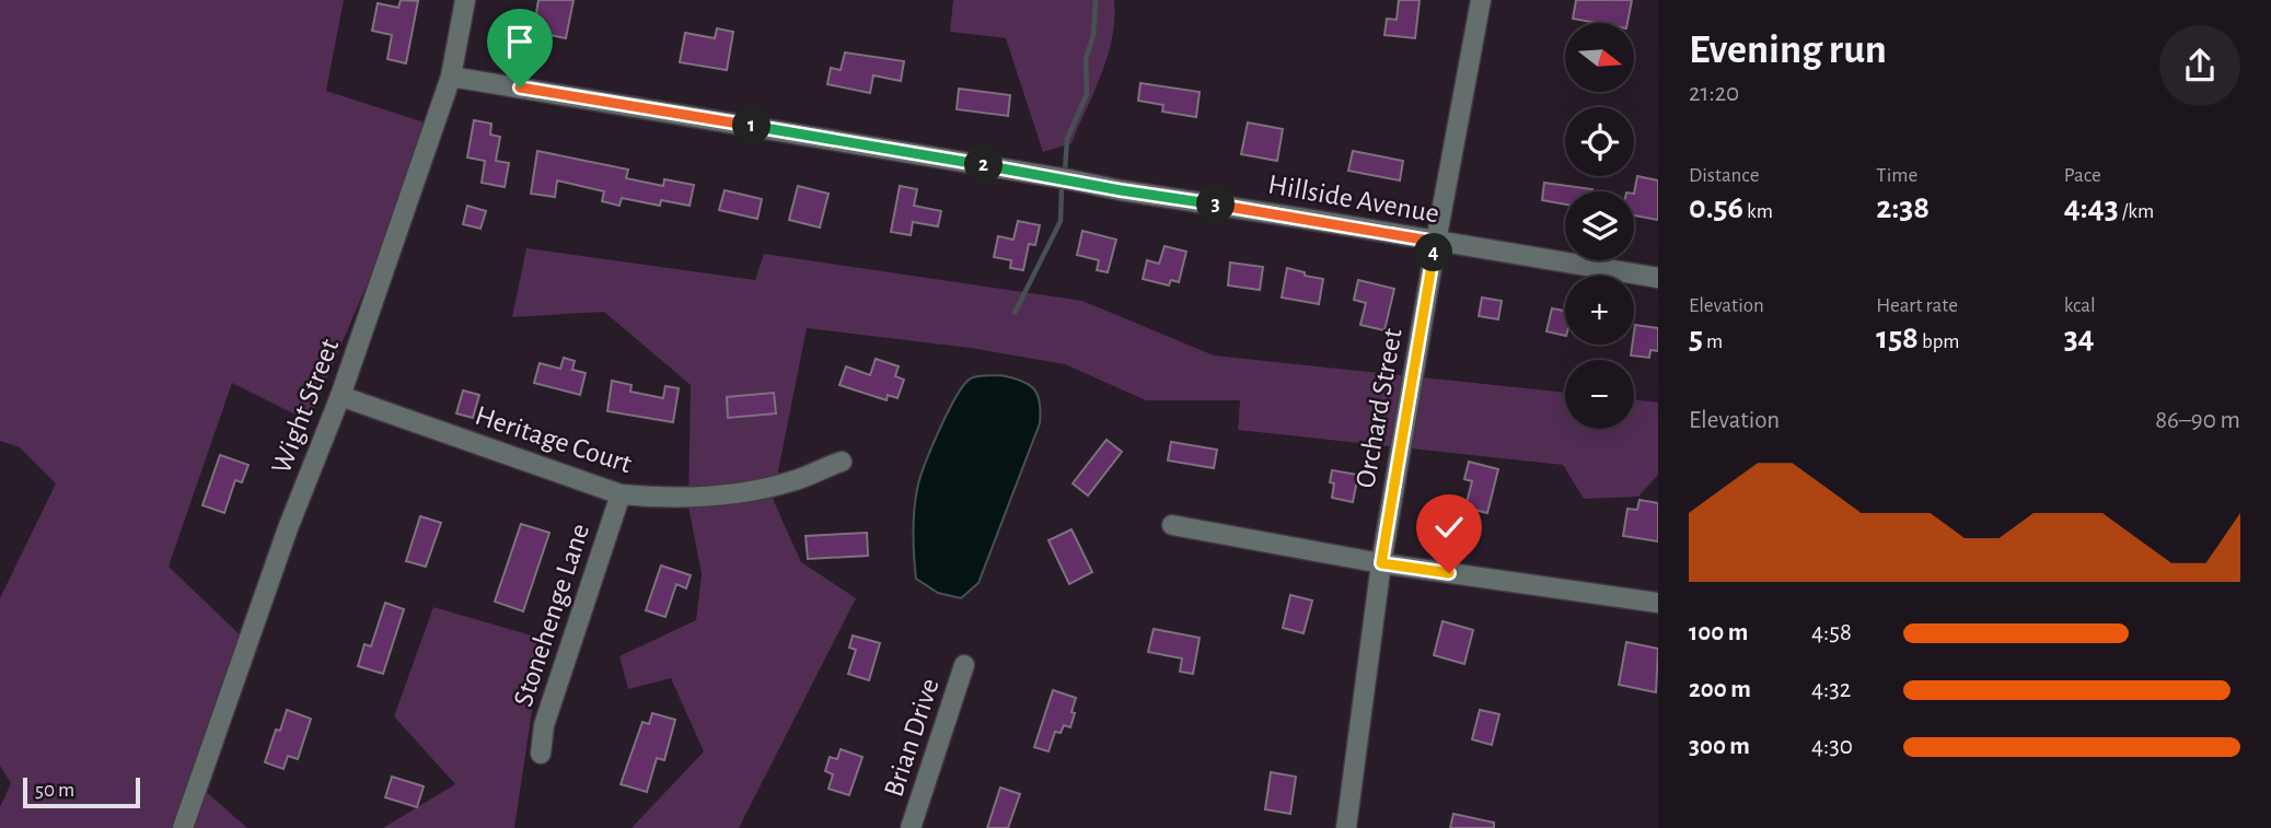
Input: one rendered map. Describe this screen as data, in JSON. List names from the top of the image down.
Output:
{
  "streets": {
    "street": [
      "Hillside Avenue",
      "Wight Street",
      "Orchard Street",
      "Heritage Court",
      "Stonehenge Lane",
      "Brian Drive"
    ]
  },
  "crossings": [
    ["Hillside Avenue", "Wight Street"],
    ["Hillside Avenue", "Orchard Street"],
    ["Wight Street", "Heritage Court"],
    ["Heritage Court", "Stonehenge Lane"]
  ],
  "scale_bar": "50 m",
  "north": "right",
  "page": {
    "heading": ["Evening run", "21:20"],
    "map_buttons": ["+", "−"],
    "pins": [
      "1",
      "2",
      "3",
      "4"
    ],
    "stats": [
      ["Distance", "0.56 km"],
      ["Time", "2:38"],
      ["Pace", "4:43 /km"],
      ["Elevation", "5 m"],
      ["Heart rate", "158 bpm"],
      ["kcal", "34"]
    ],
    "chart": ["Elevation", "86–90 m"],
    "list": [
      {
        "name": "100 m",
        "note": "4:58"
      },
      {
        "name": "200 m",
        "note": "4:32"
      },
      {
        "name": "300 m",
        "note": "4:30"
      }
    ],
    "scale": "50 m"
  }
}
